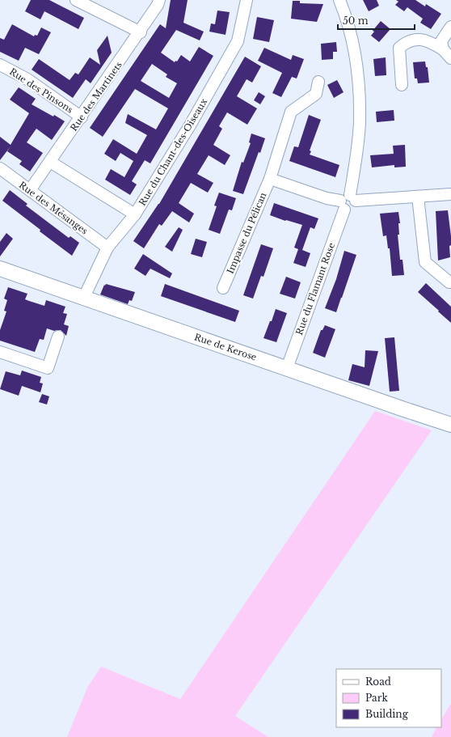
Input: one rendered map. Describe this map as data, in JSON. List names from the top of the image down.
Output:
{
  "streets": {
    "main road": ["Rue de Kerose"],
    "street": [
      "Rue des Pinsons",
      "Rue des Martinets",
      "Rue du Chant-des-Oiseaux",
      "Rue des Mésanges",
      "Impasse du Pélican",
      "Rue du Flamant Rose"
    ]
  },
  "crossings": [
    ["Rue des Pinsons", "Rue des Martinets"],
    ["Rue des Martinets", "Rue des Mésanges"],
    ["Rue du Chant-des-Oiseaux", "Rue des Mésanges"],
    ["Rue du Chant-des-Oiseaux", "Rue de Kerose"],
    ["Rue du Flamant Rose", "Rue de Kerose"]
  ],
  "legend": ["Road", "Park", "Building"],
  "scale_bar": "50 m"
}
